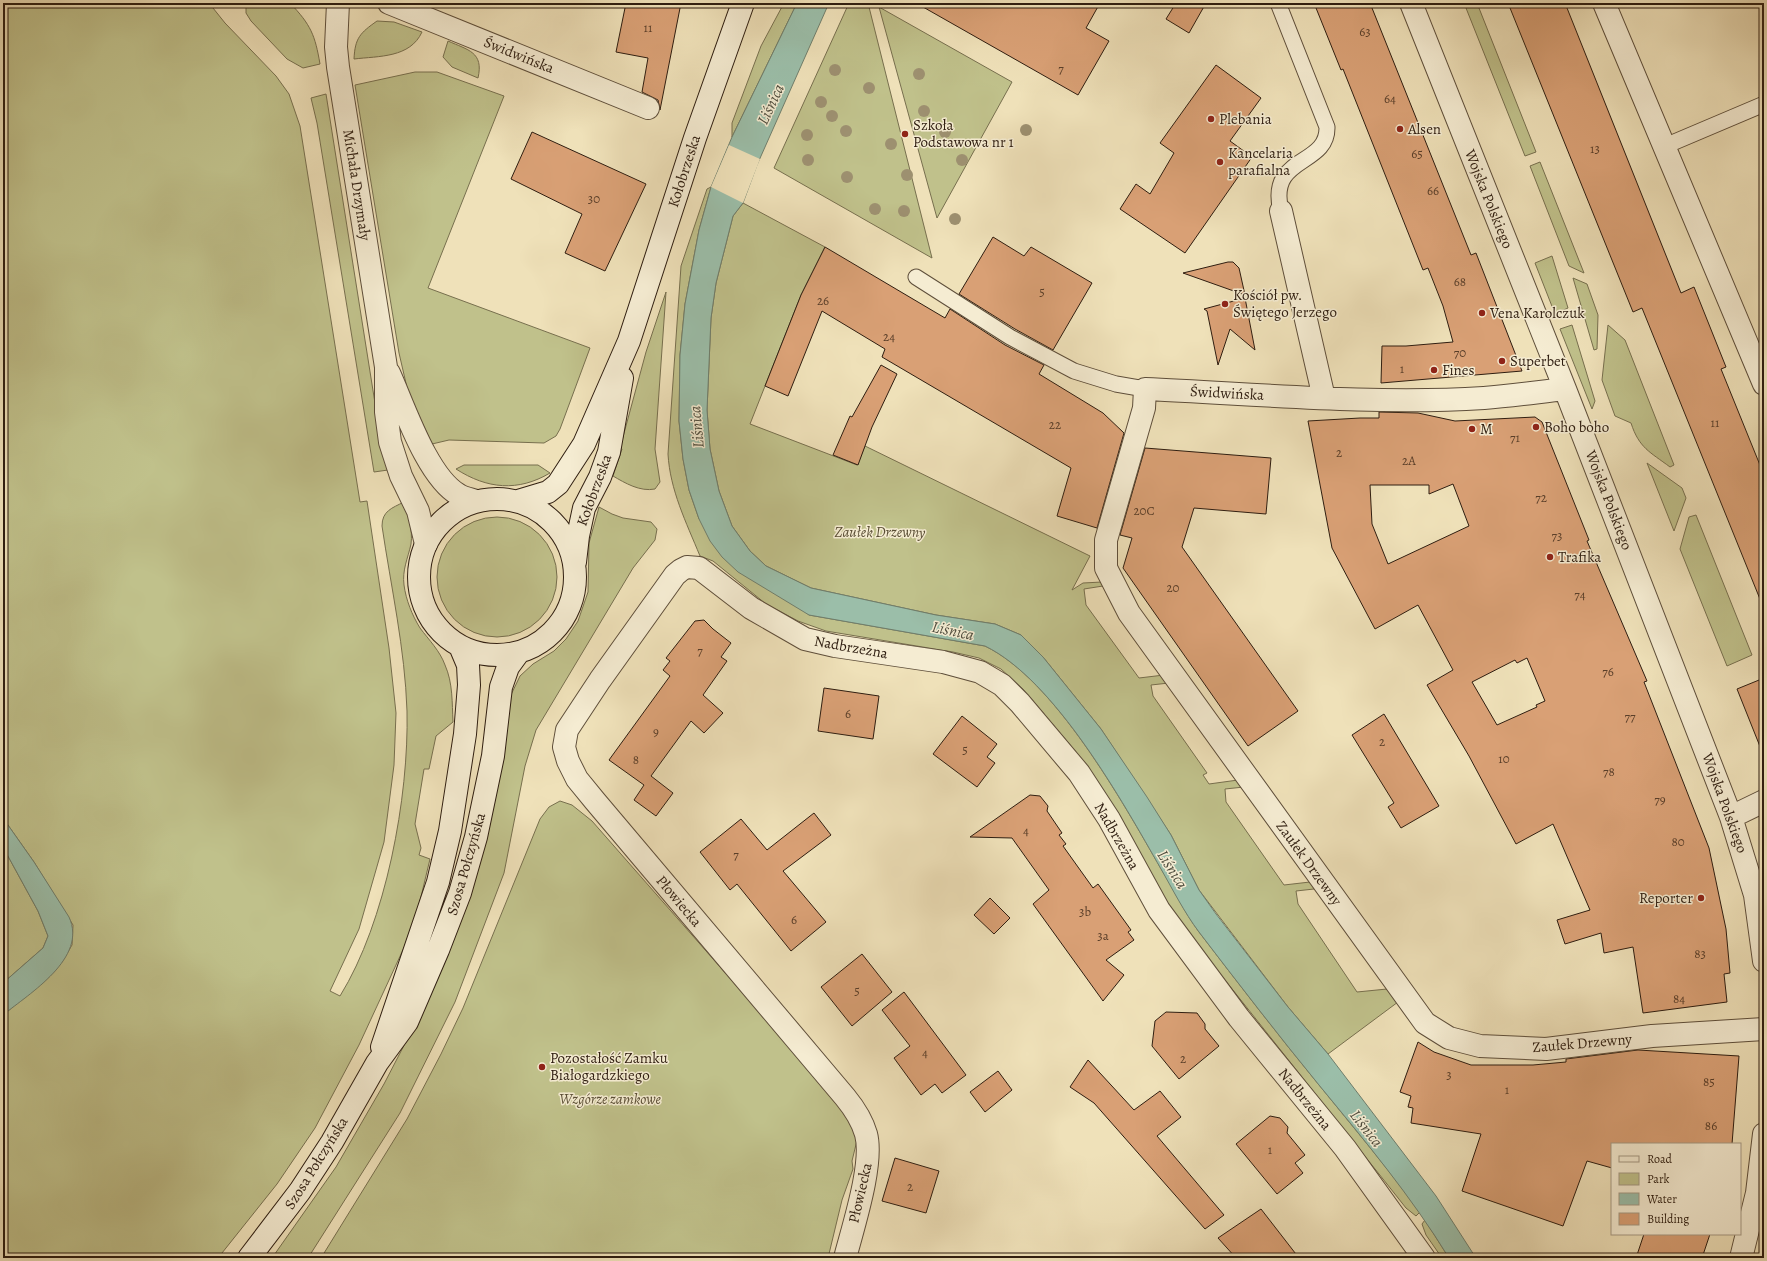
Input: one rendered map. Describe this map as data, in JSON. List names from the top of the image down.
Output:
{
  "streets": {
    "street": [
      "Świdwińska",
      "Kołobrzeska",
      "Michała Drzymały",
      "Wojska Polskiego",
      "Nadbrzeżna",
      "Zaułek Drzewny",
      "Szosa Połczyńska",
      "Płowiecka"
    ]
  },
  "crossings": [
    ["Świdwińska", "Wojska Polskiego"],
    ["Świdwińska", "Zaułek Drzewny"],
    ["Kołobrzeska", "Szosa Połczyńska"],
    ["Nadbrzeżna", "Płowiecka"]
  ],
  "water": ["Liśnica"],
  "parks": ["Zaułek Drzewny", "Wzgórze zamkowe"],
  "places": [
    "Plebania",
    "Alsen",
    "Szkoła Podstawowa nr 1",
    "Kancelaria parafialna",
    "Kościół pw. Świętego Jerzego",
    "Vena Karolczuk",
    "Superbet",
    "Fines",
    "Boho boho",
    "M",
    "Trafika",
    "Reporter",
    "Pozostałość Zamku Białogardzkiego"
  ],
  "house_numbers": [
    "11",
    "63",
    "7",
    "64",
    "13",
    "65",
    "66",
    "30",
    "68",
    "5",
    "26",
    "24",
    "70",
    "1",
    "11",
    "22",
    "71",
    "2",
    "2A",
    "72",
    "20C",
    "73",
    "20",
    "74",
    "7",
    "76",
    "6",
    "77",
    "9",
    "2",
    "5",
    "10",
    "8",
    "78",
    "79",
    "4",
    "80",
    "7",
    "3b",
    "6",
    "3a",
    "83",
    "5",
    "84",
    "4",
    "2",
    "3",
    "85",
    "1",
    "86",
    "1",
    "2"
  ],
  "legend": [
    "Road",
    "Park",
    "Water",
    "Building"
  ]
}
